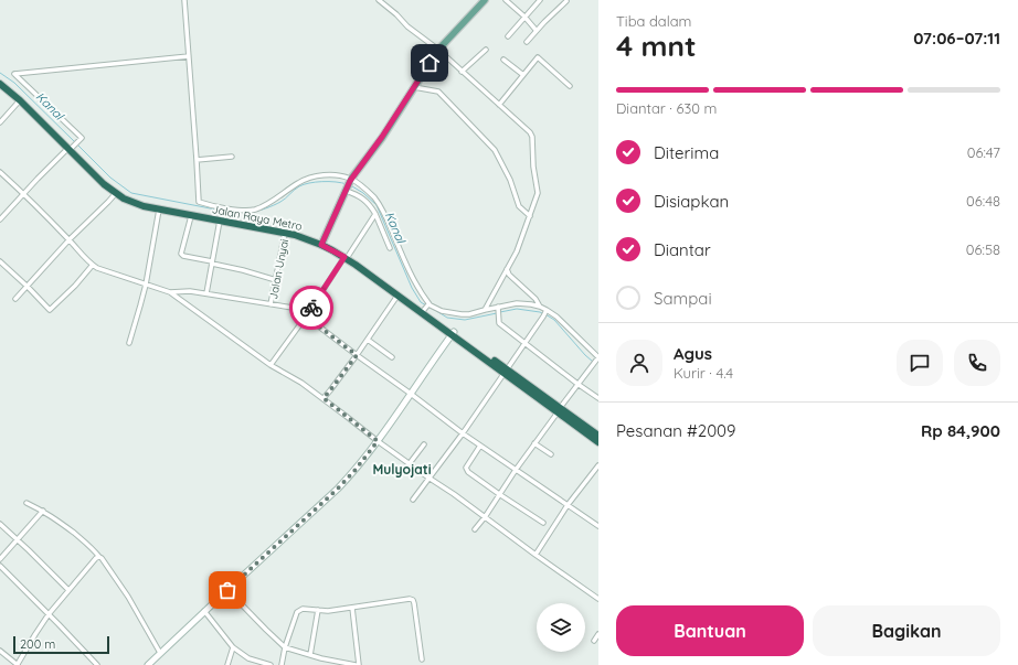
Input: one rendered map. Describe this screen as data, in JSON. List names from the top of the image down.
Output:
{
  "streets": {
    "highway": ["Jalan Raya Metro"],
    "street": ["Jalan Unyai"]
  },
  "crossings": [
    ["Jalan Raya Metro", "Jalan Unyai"]
  ],
  "districts": ["Mulyojati"],
  "water": ["Kanal"],
  "scale_bar": "200 m",
  "page": {
    "heading": ["4 mnt", "Tiba dalam", "07:06–07:11"],
    "panel": [
      "Agus",
      "Kurir · 4.4",
      "Pesanan #2009",
      "Rp 84,900"
    ],
    "bar": "Diantar · 630 m",
    "list": [
      ["Diterima", "06:47"],
      ["Disiapkan", "06:48"],
      ["Diantar", "06:58"],
      "Sampai"
    ],
    "buttons": ["Bantuan", "Bagikan"],
    "scale": "200 m"
  }
}
